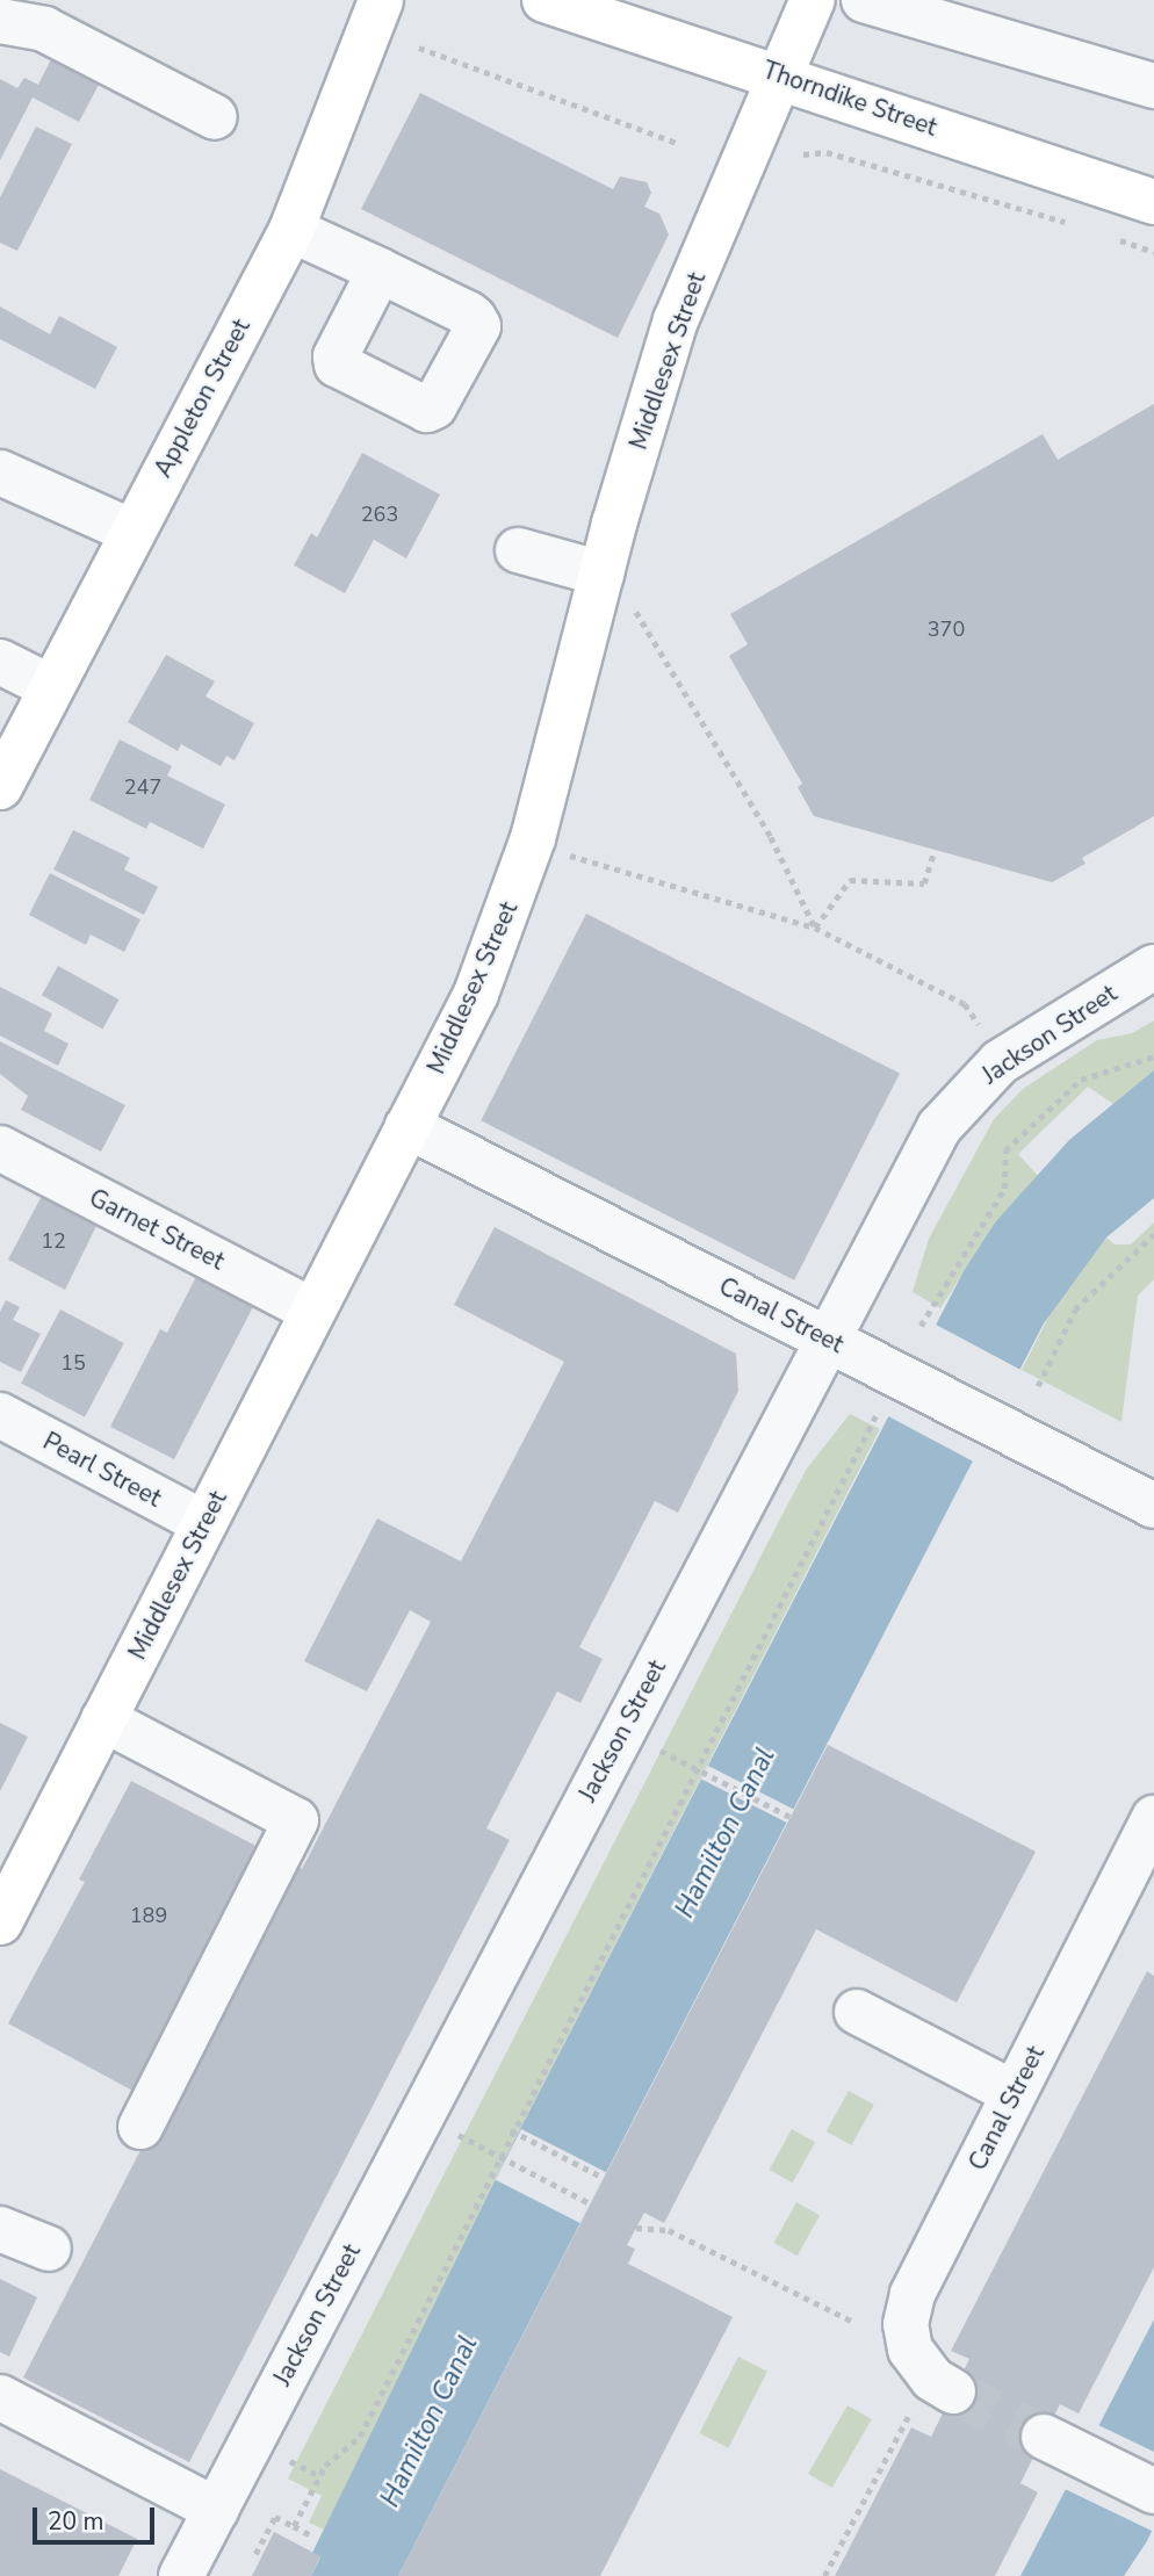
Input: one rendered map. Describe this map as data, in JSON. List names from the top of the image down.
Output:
{
  "streets": {
    "main road": ["Thorndike Street", "Middlesex Street", "Appleton Street"],
    "street": [
      "Jackson Street",
      "Garnet Street",
      "Canal Street",
      "Pearl Street"
    ]
  },
  "crossings": [
    ["Thorndike Street", "Middlesex Street"],
    ["Middlesex Street", "Garnet Street"],
    ["Middlesex Street", "Canal Street"],
    ["Middlesex Street", "Pearl Street"],
    ["Jackson Street", "Canal Street"]
  ],
  "water": ["Hamilton Canal"],
  "house_numbers": [
    "263",
    "370",
    "247",
    "12",
    "15",
    "189"
  ],
  "scale_bar": "20 m"
}
